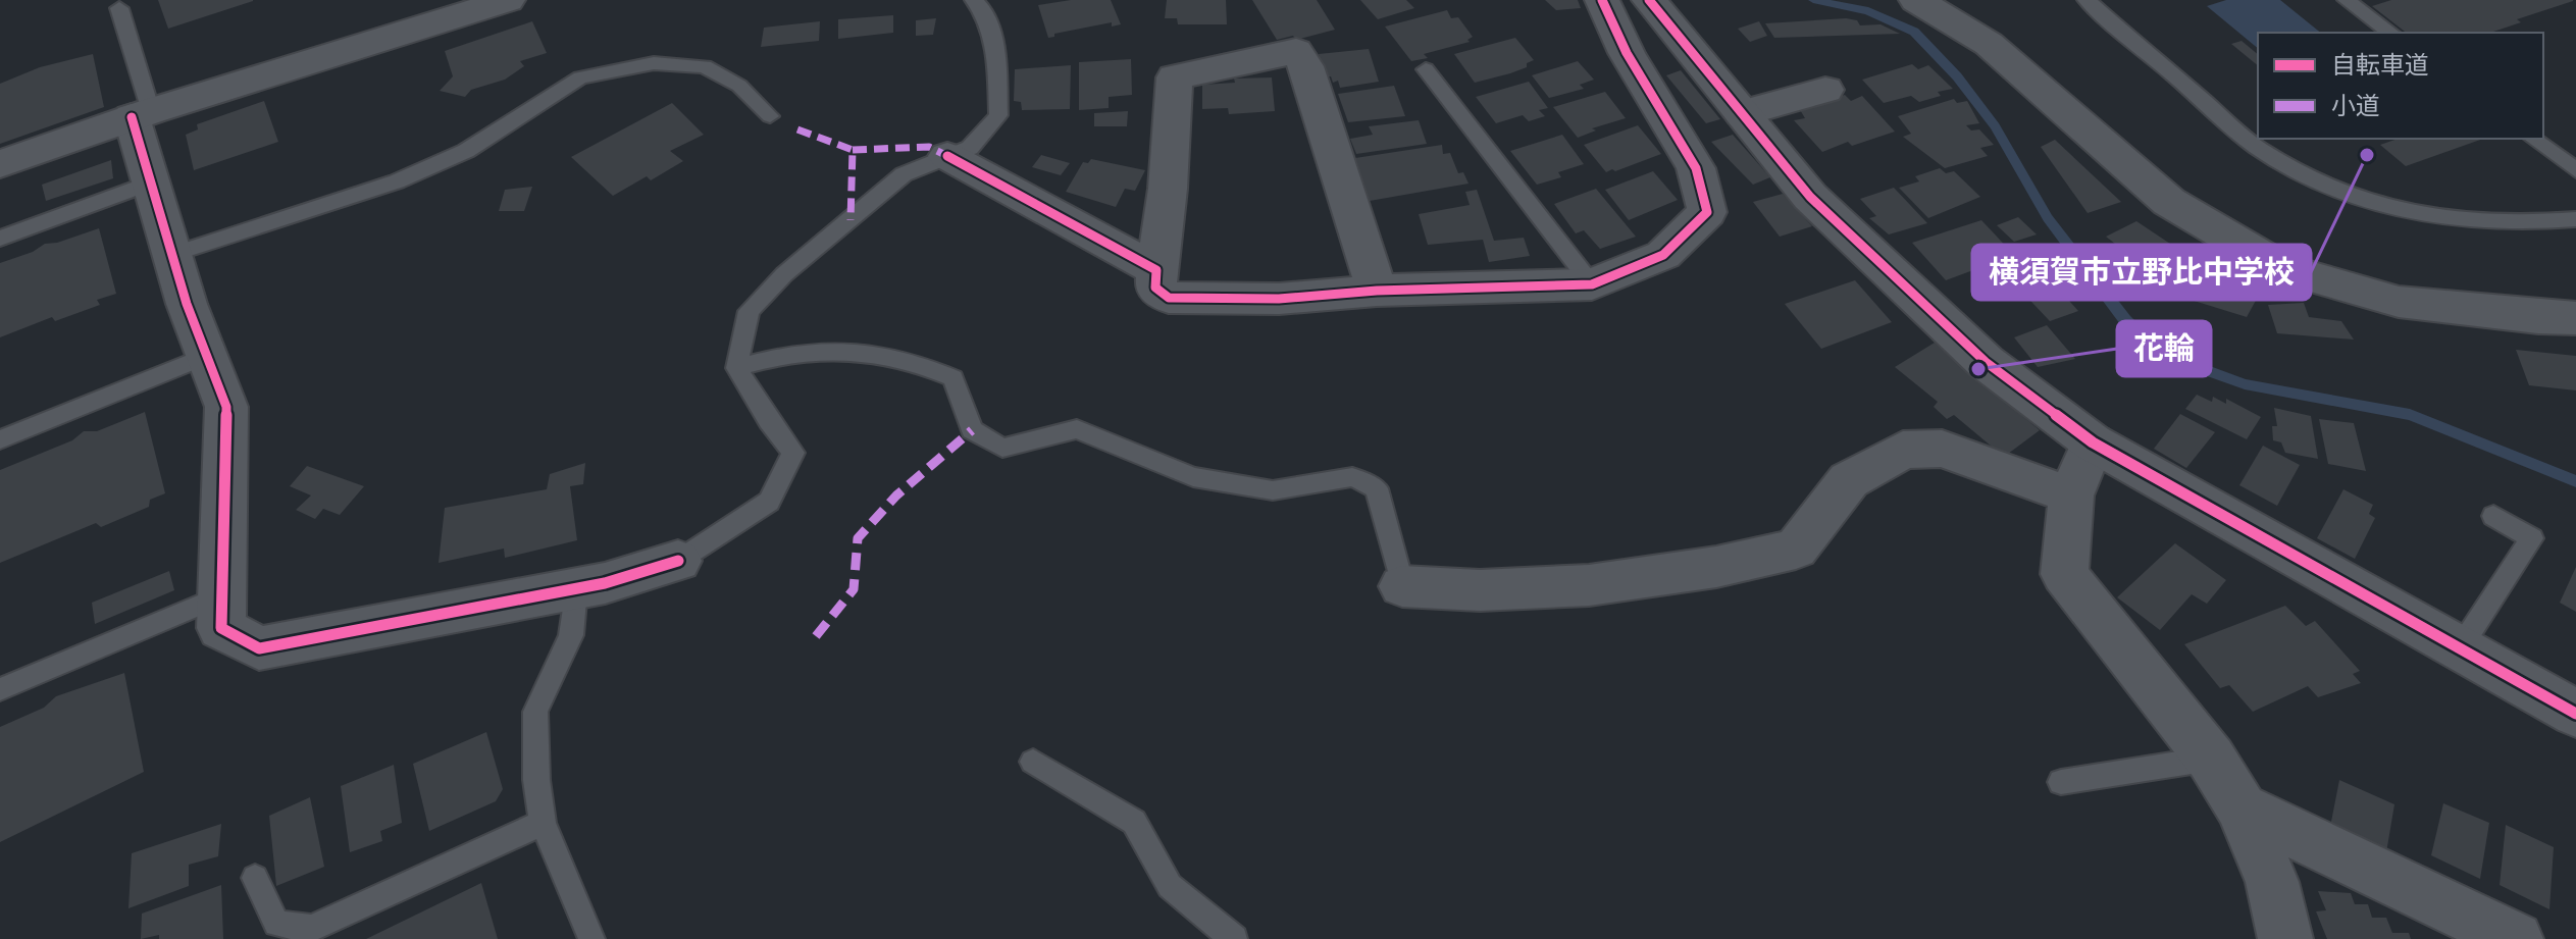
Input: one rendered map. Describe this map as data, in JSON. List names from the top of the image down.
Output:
{
  "places": ["横須賀市立野比中学校", "花輪"],
  "legend": ["自転車道", "小道"]
}
